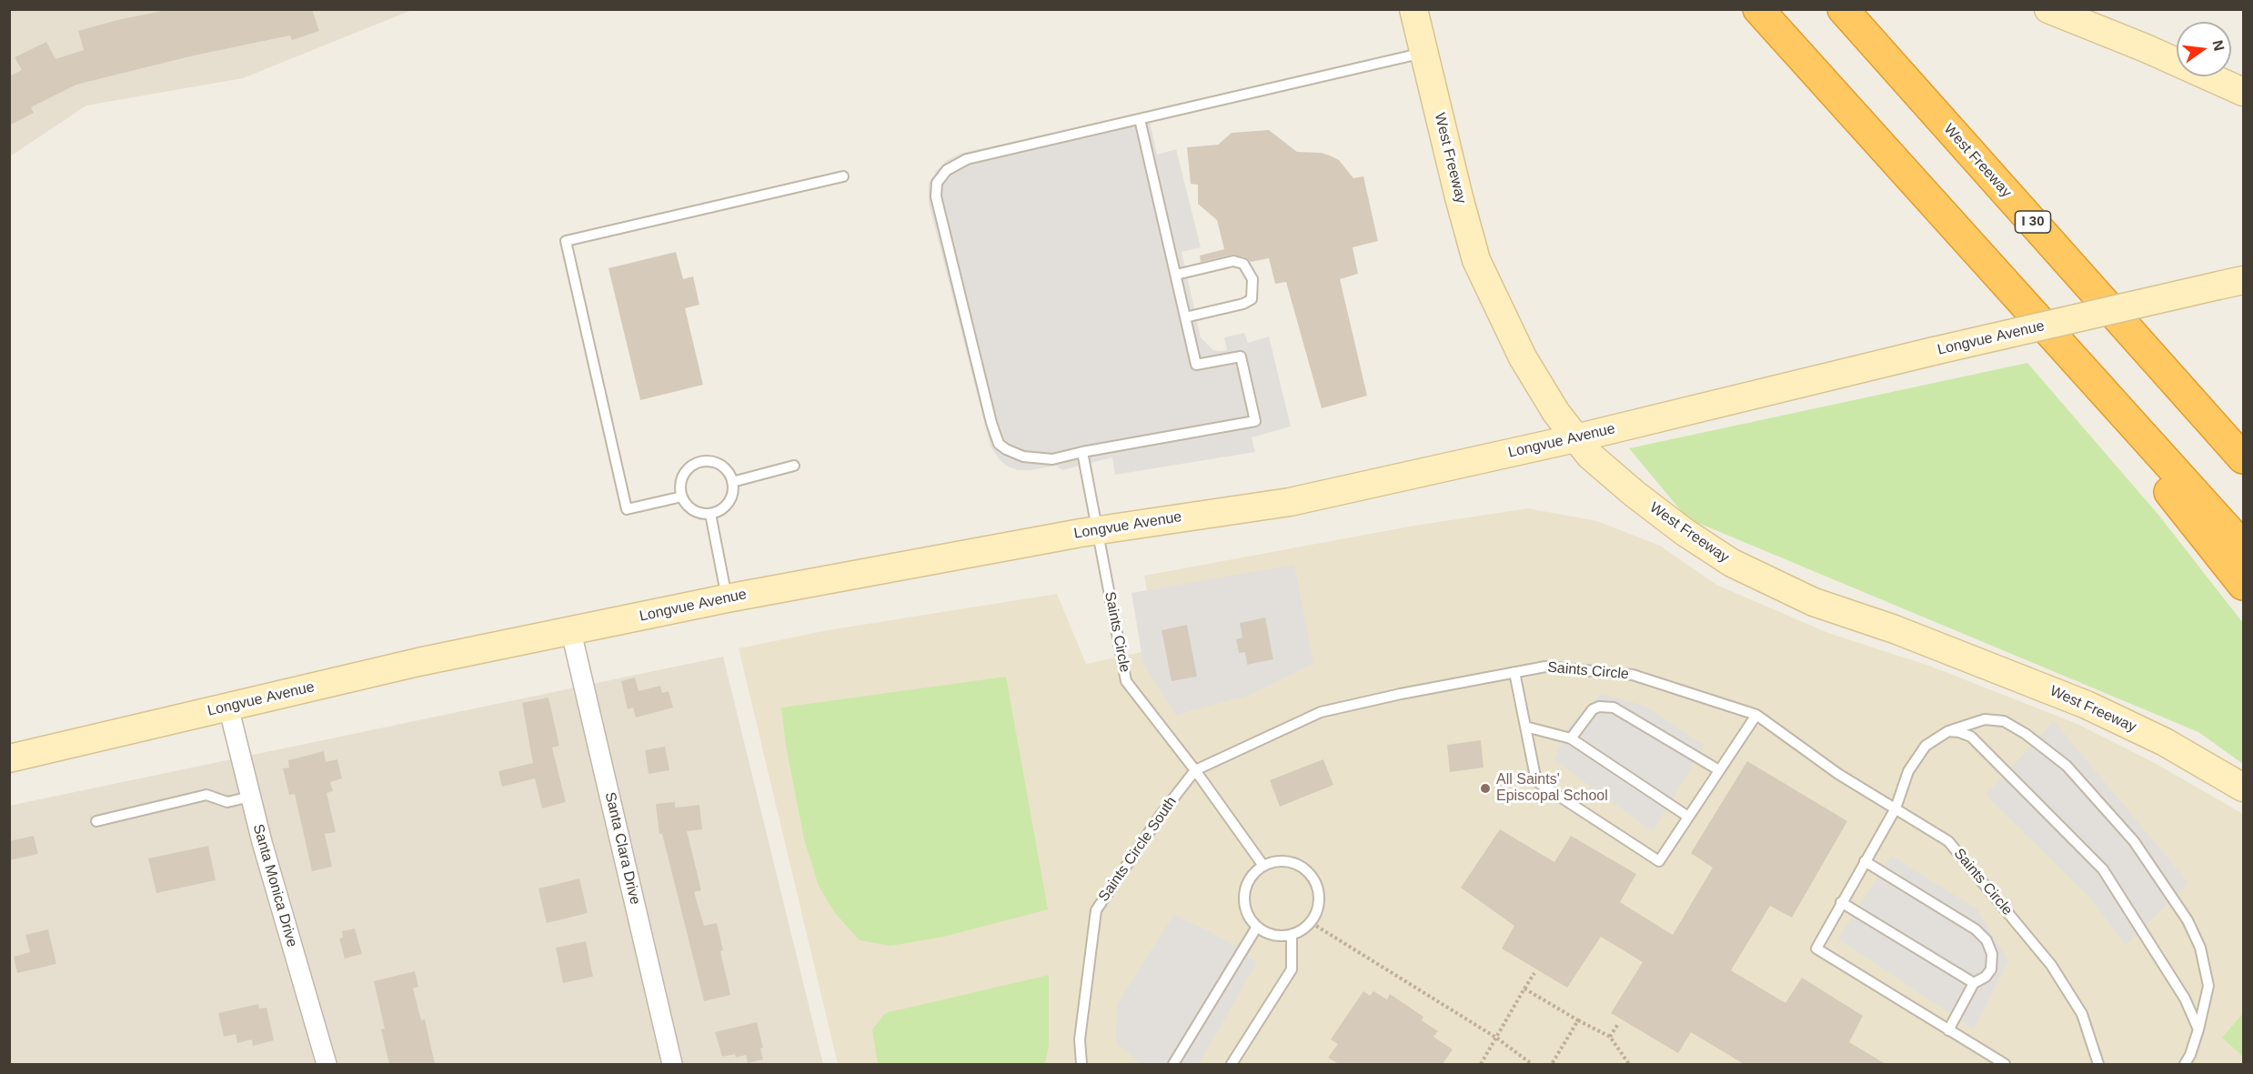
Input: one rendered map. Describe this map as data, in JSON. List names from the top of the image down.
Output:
{
  "streets": {
    "highway": ["West Freeway", "I 30"],
    "main road": ["Longvue Avenue"],
    "street": ["Santa Clara Drive", "Santa Monica Drive"],
    "lane": ["Saints Circle", "Saints Circle South"]
  },
  "crossings": [
    ["West Freeway", "Longvue Avenue"],
    ["Longvue Avenue", "Saints Circle"],
    ["Longvue Avenue", "Santa Clara Drive"],
    ["Longvue Avenue", "Santa Monica Drive"],
    ["Saints Circle", "Saints Circle South"]
  ],
  "places": ["All Saints' Episcopal School"],
  "north": "right"
}
